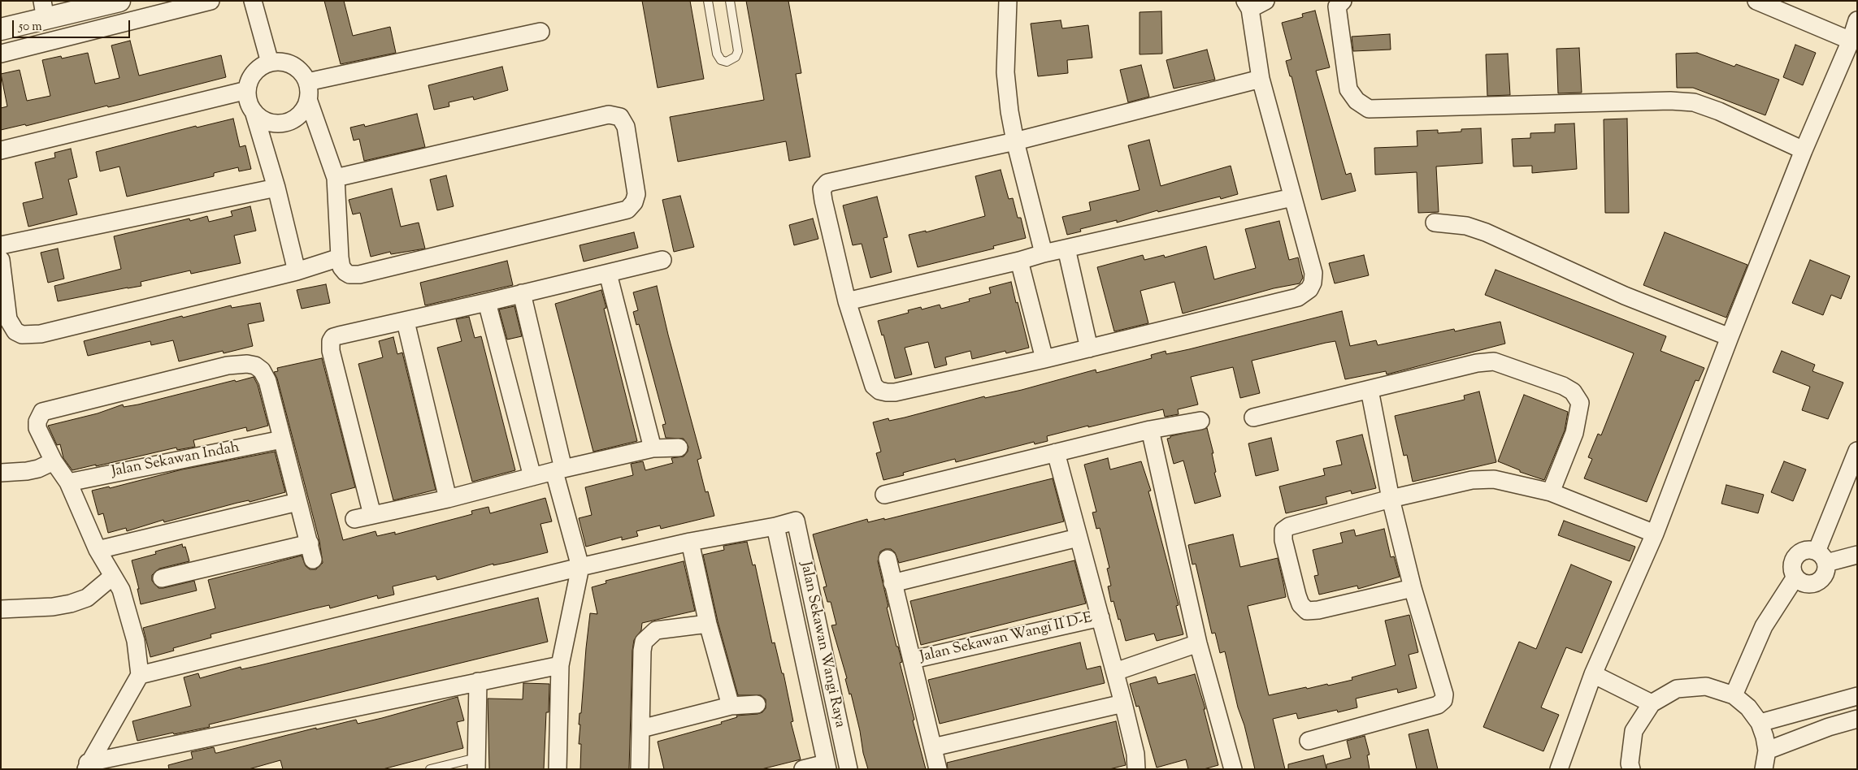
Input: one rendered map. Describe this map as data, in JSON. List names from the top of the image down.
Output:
{
  "streets": {
    "street": ["Jalan Sekawan Indah", "Jalan Sekawan Wangi II D-E", "Jalan Sekawan Wangi Raya"]
  },
  "scale_bar": "50 m"
}
